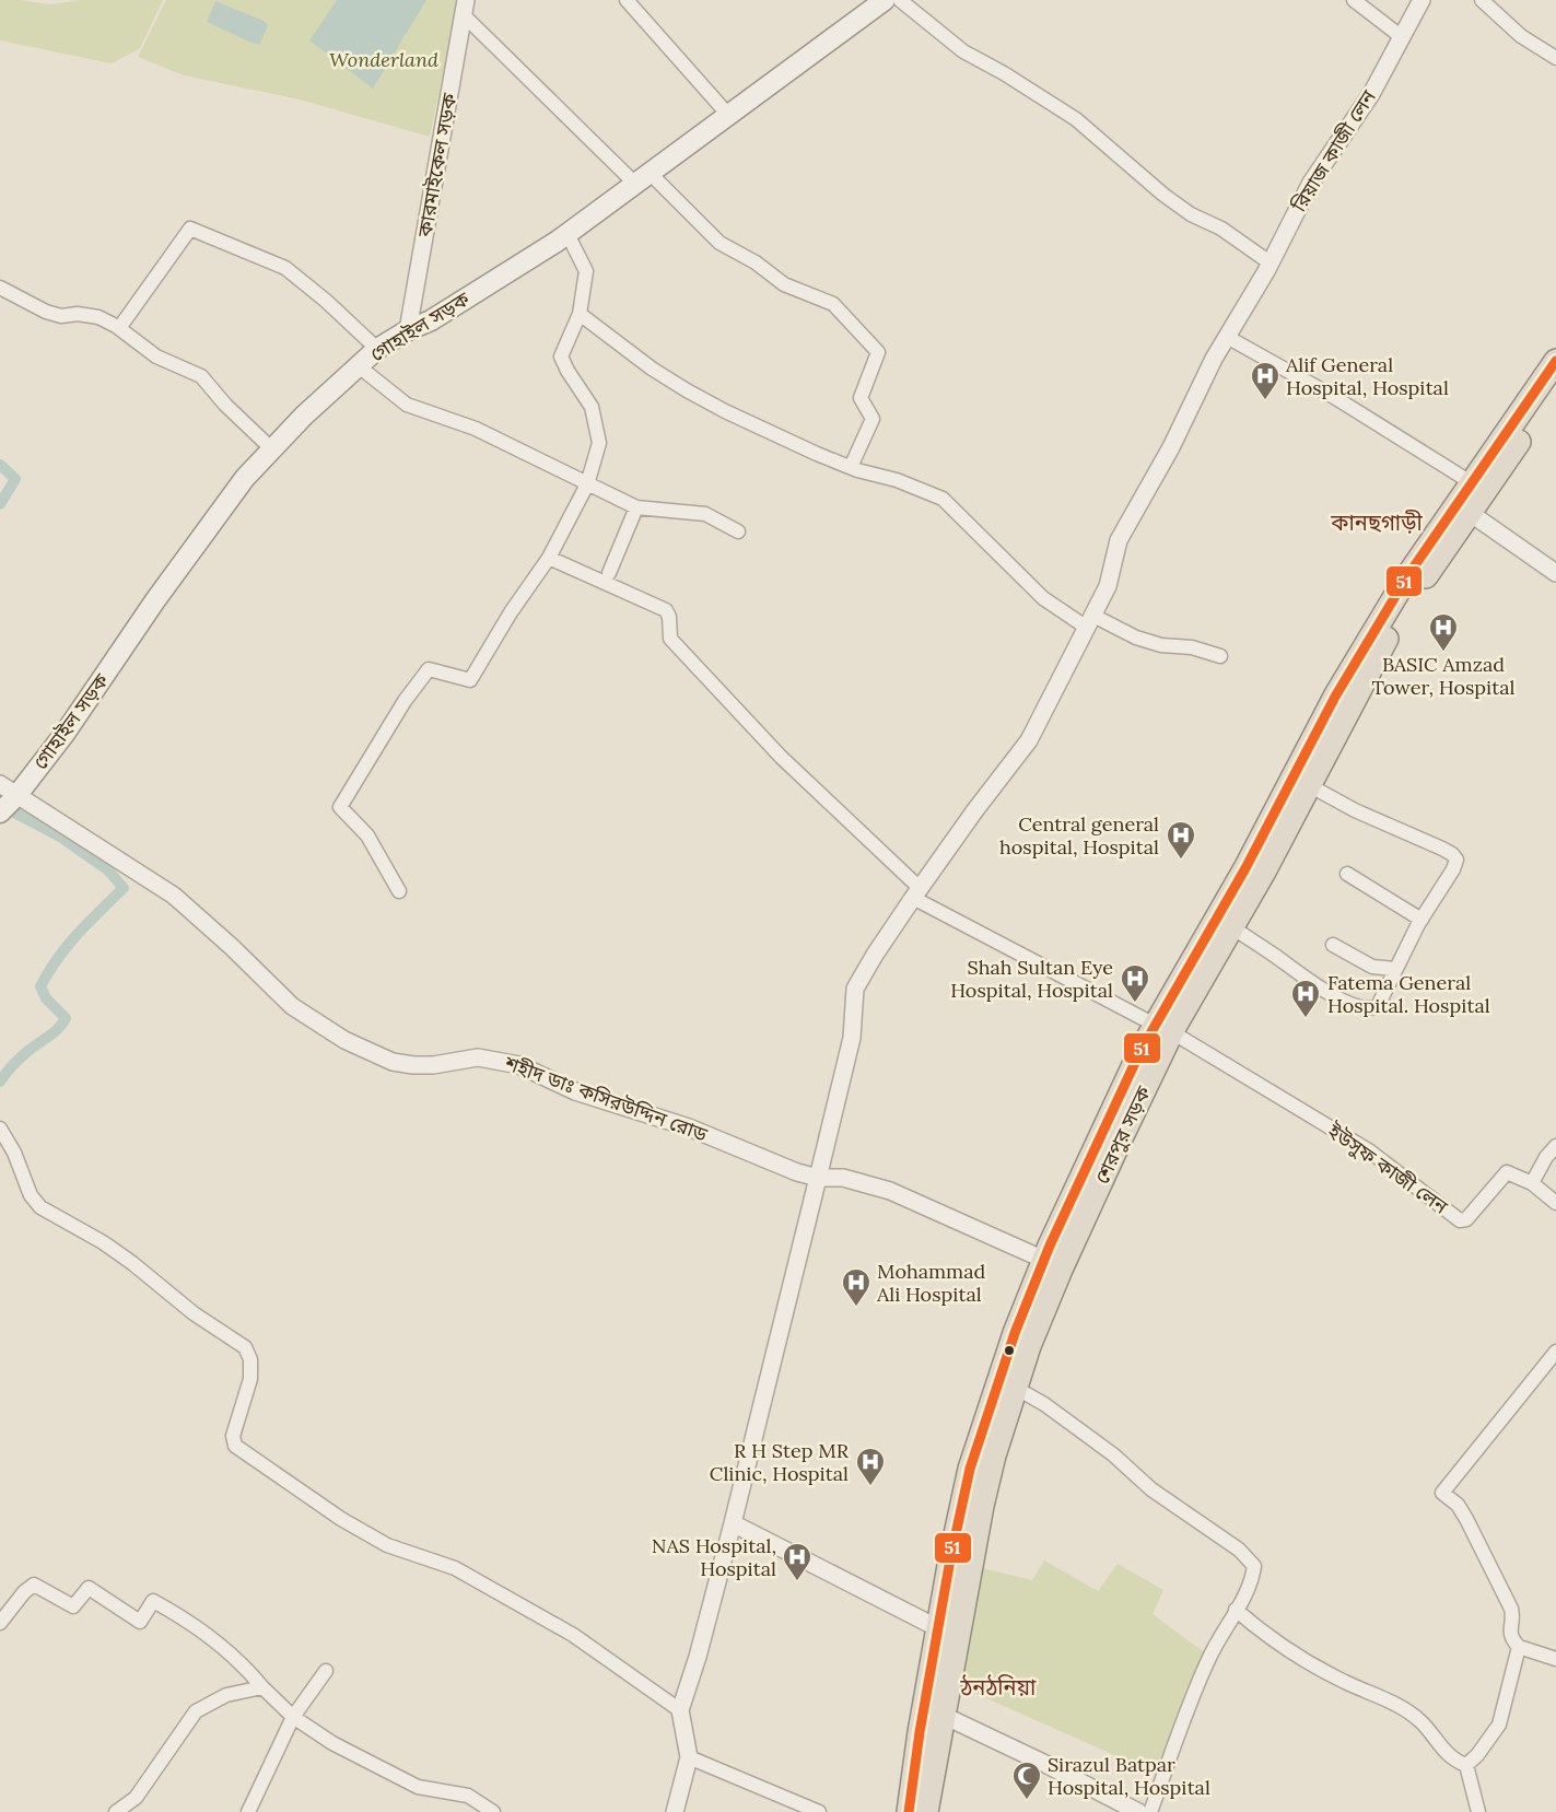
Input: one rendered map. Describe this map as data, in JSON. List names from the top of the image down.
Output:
{
  "streets": {
    "highway": ["শেরপুর সড়ক"],
    "main road": ["গোহাইল সড়ক"],
    "street": [
      "রিয়াজ কাজী লেন",
      "কারমাইকেল সড়ক",
      "শহীদ ডাঃ কসিরউদ্দিন রোড",
      "ইউসুফ কাজী লেন"
    ]
  },
  "crossings": [
    ["রিয়াজ কাজী লেন", "শহীদ ডাঃ কসিরউদ্দিন রোড"],
    ["কারমাইকেল সড়ক", "গোহাইল সড়ক"],
    ["গোহাইল সড়ক", "শহীদ ডাঃ কসিরউদ্দিন রোড"],
    ["শহীদ ডাঃ কসিরউদ্দিন রোড", "শেরপুর সড়ক"],
    ["শেরপুর সড়ক", "ইউসুফ কাজী লেন"]
  ],
  "districts": ["কানছগাড়ী", "ঠনঠনিয়া"],
  "parks": ["Wonderland"],
  "places": {
    "hospital": [
      "Alif General Hospital, Hospital",
      "BASIC Amzad Tower, Hospital",
      "Central general hospital, Hospital",
      "Shah Sultan Eye Hospital, Hospital",
      "Fatema General Hospital. Hospital",
      "Mohammad Ali Hospital",
      "R H Step MR Clinic, Hospital",
      "NAS Hospital, Hospital"
    ],
    "mosque": ["Sirazul Batpar Hospital, Hospital"]
  },
  "lines": ["transit line 51"]
}
